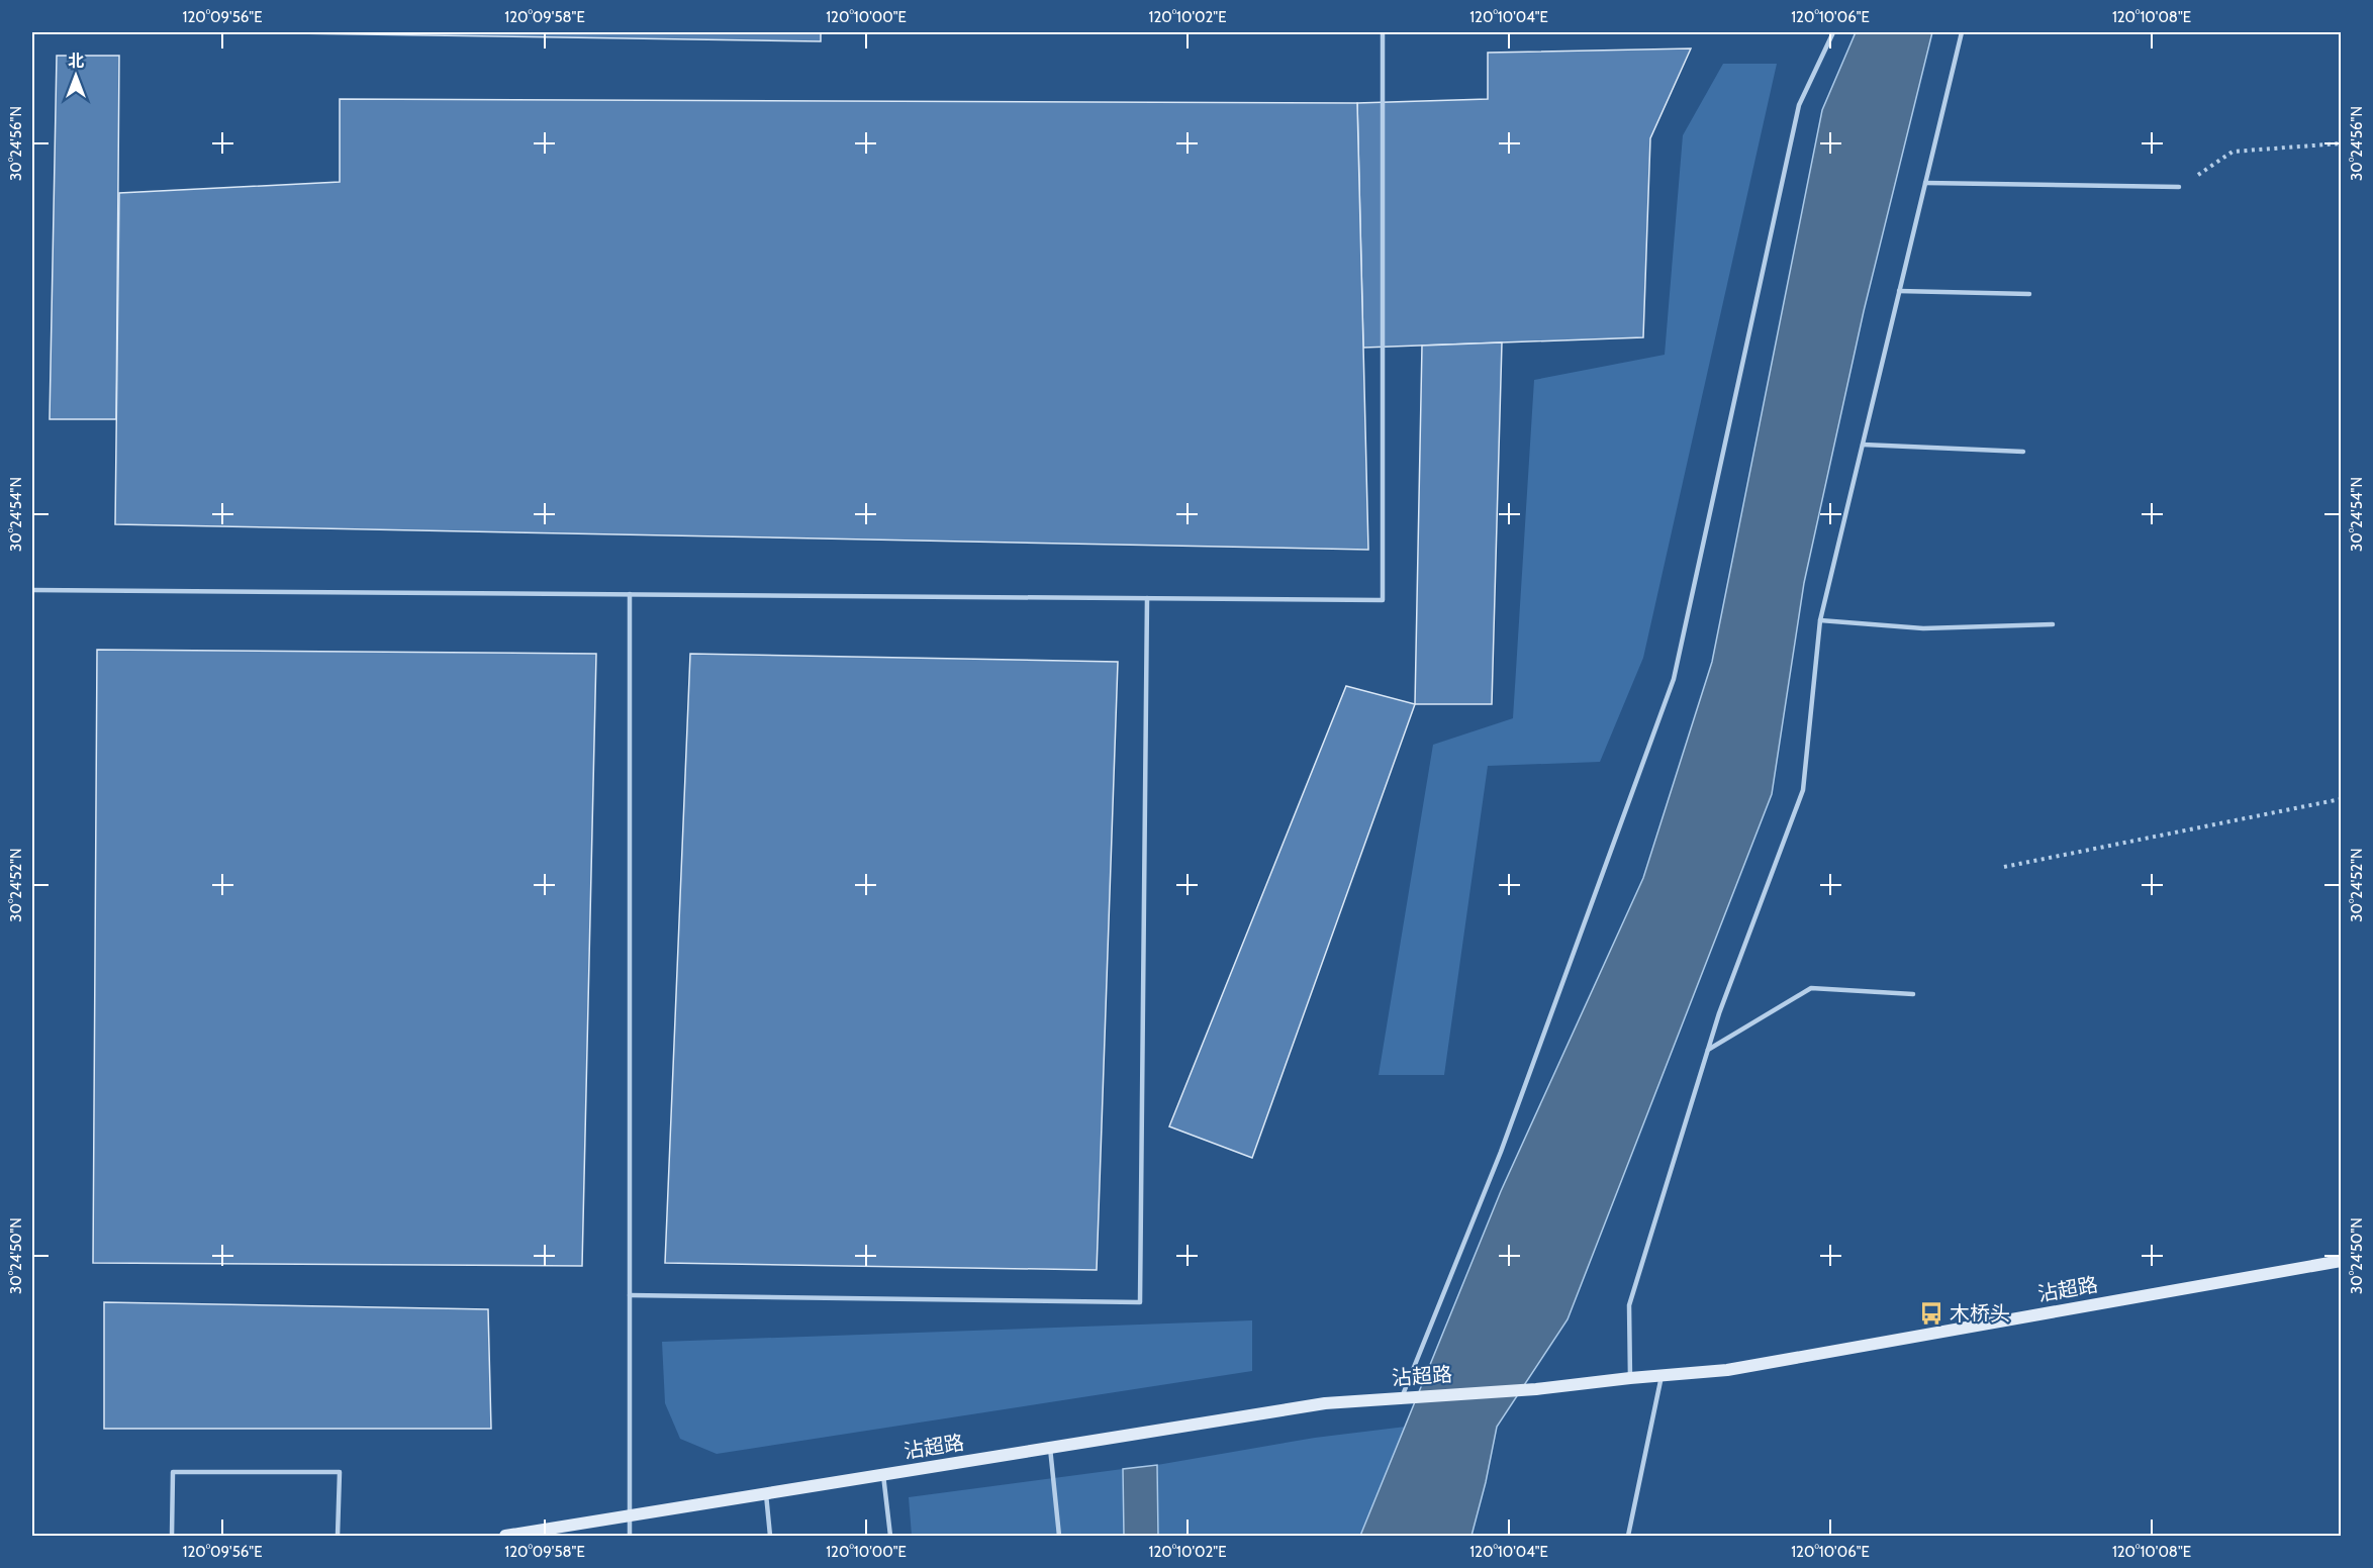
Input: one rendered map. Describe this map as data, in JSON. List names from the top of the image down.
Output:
{
  "streets": {
    "street": ["沾超路"]
  },
  "places": {
    "bus stop": ["木桥头"]
  },
  "north": "top",
  "coordinates": [
    "120°09'56\"E",
    "120°09'58\"E",
    "120°10'00\"E",
    "120°10'02\"E",
    "120°10'04\"E",
    "120°10'06\"E",
    "120°10'08\"E",
    "30°24'56\"N",
    "30°24'54\"N",
    "30°24'52\"N",
    "30°24'50\"N"
  ]
}
